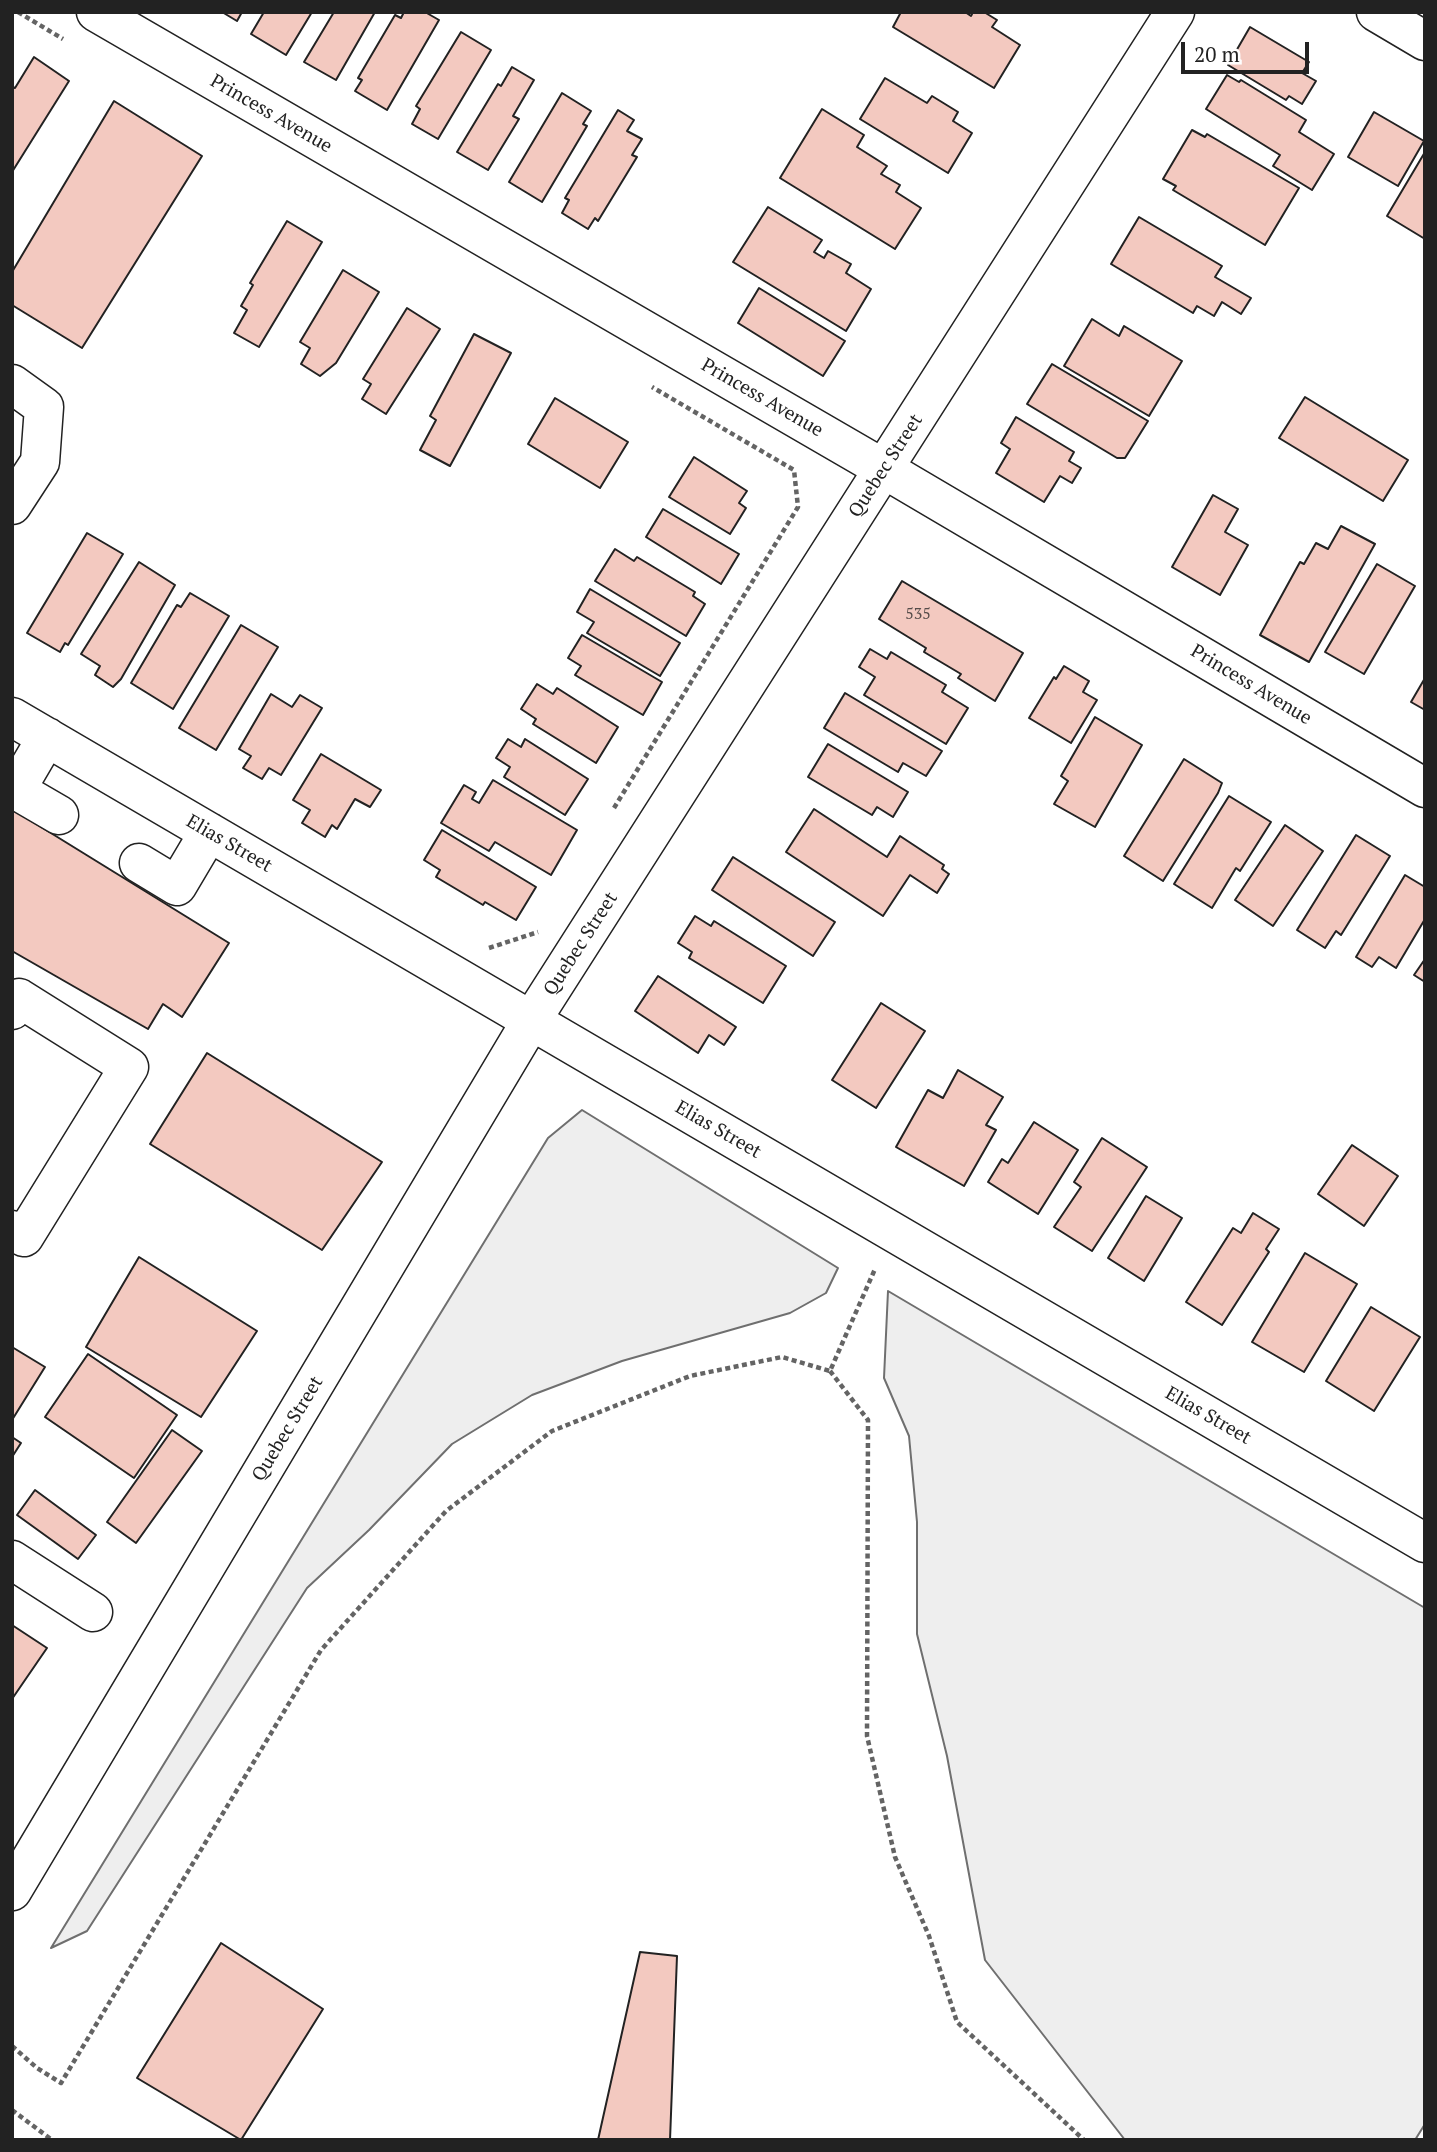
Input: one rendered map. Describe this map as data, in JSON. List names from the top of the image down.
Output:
{
  "streets": {
    "street": ["Princess Avenue", "Quebec Street", "Elias Street"]
  },
  "crossings": [
    ["Princess Avenue", "Quebec Street"],
    ["Quebec Street", "Elias Street"]
  ],
  "house_numbers": ["535"],
  "scale_bar": "20 m"
}
